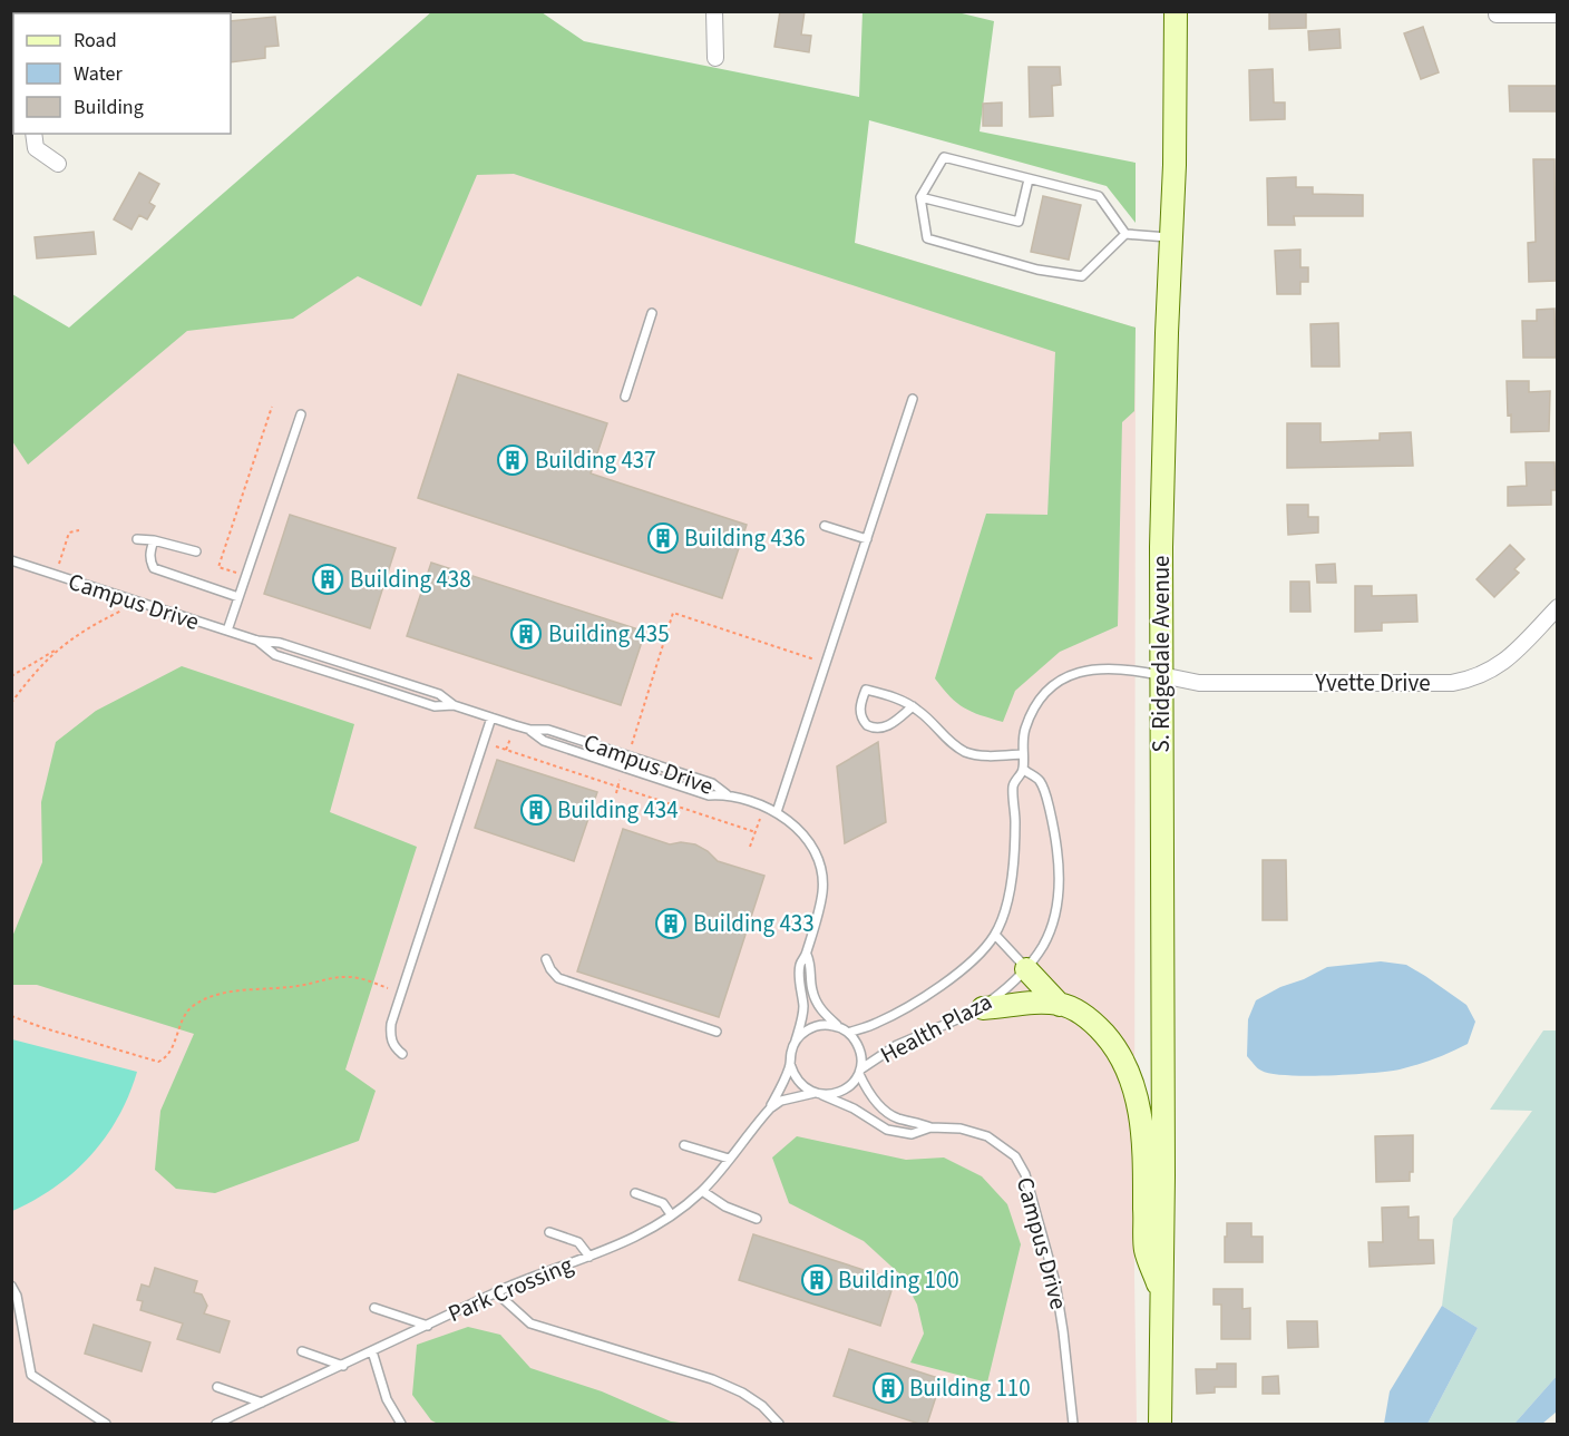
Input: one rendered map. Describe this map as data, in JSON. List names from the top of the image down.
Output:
{
  "streets": {
    "main road": ["S. Ridgedale Avenue"],
    "street": ["Yvette Drive"],
    "lane": ["Campus Drive", "Health Plaza", "Park Crossing"]
  },
  "crossings": [
    ["Campus Drive", "Health Plaza"],
    ["Campus Drive", "Park Crossing"],
    ["S. Ridgedale Avenue", "Yvette Drive"],
    ["S. Ridgedale Avenue", "Health Plaza"],
    ["Yvette Drive", "Health Plaza"],
    ["Health Plaza", "Park Crossing"]
  ],
  "places": {
    "building": [
      "Building 437",
      "Building 436",
      "Building 438",
      "Building 435",
      "Building 434",
      "Building 433",
      "Building 100",
      "Building 110"
    ]
  },
  "legend": ["Road", "Water", "Building"]
}
